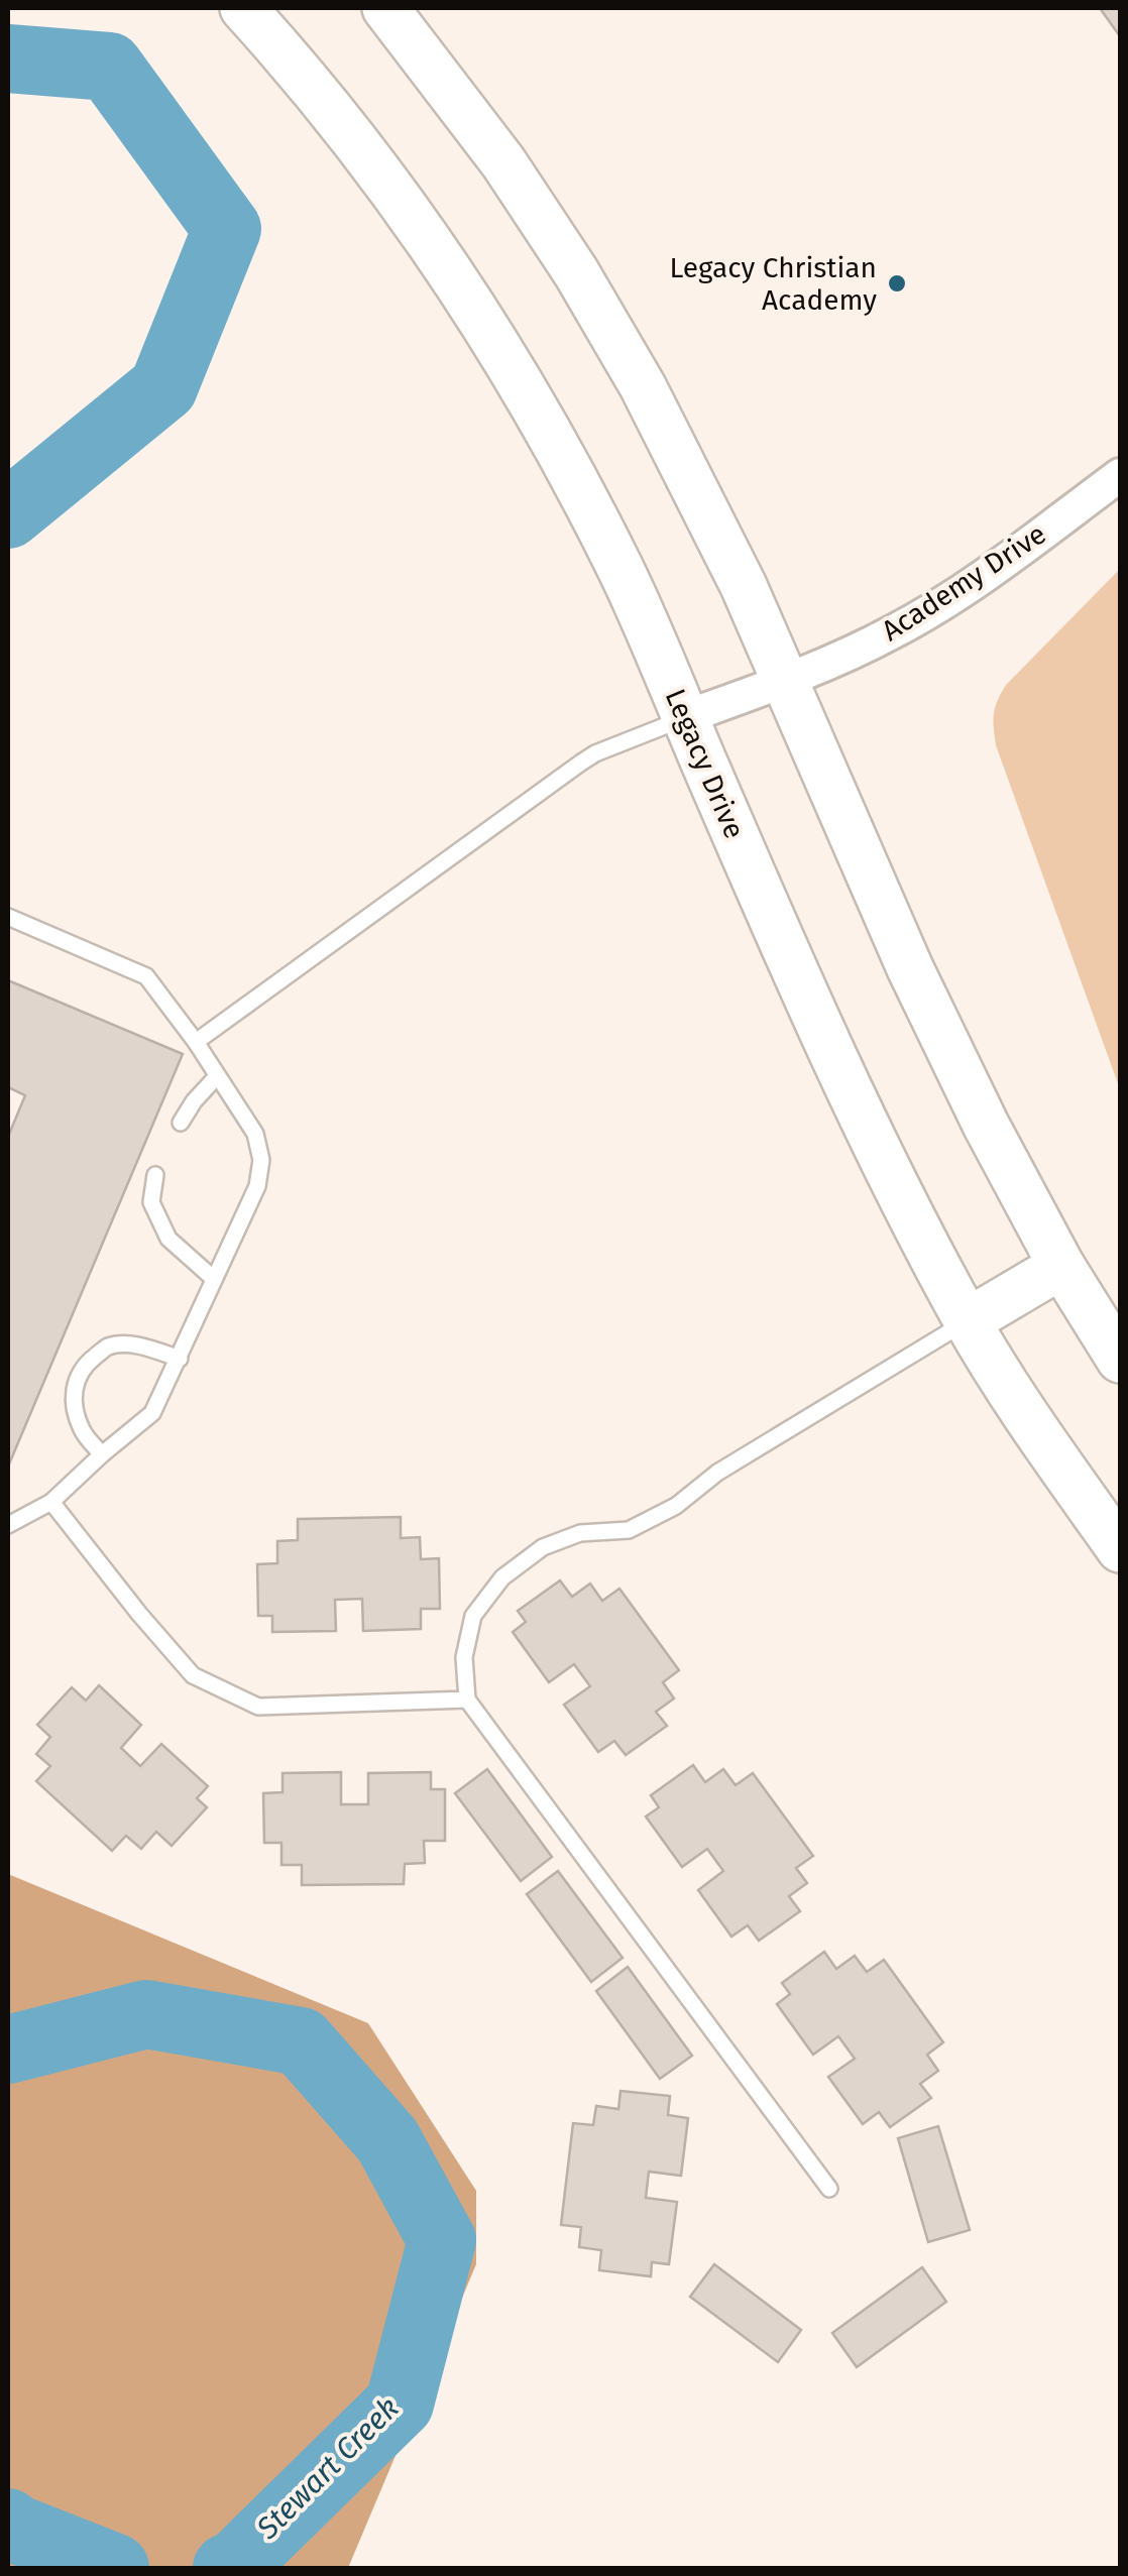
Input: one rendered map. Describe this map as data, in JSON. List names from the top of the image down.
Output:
{
  "streets": {
    "main road": ["Legacy Drive"],
    "street": ["Academy Drive"]
  },
  "crossings": [
    ["Academy Drive", "Legacy Drive"]
  ],
  "water": ["Stewart Creek"],
  "places": ["Legacy Christian Academy"]
}
